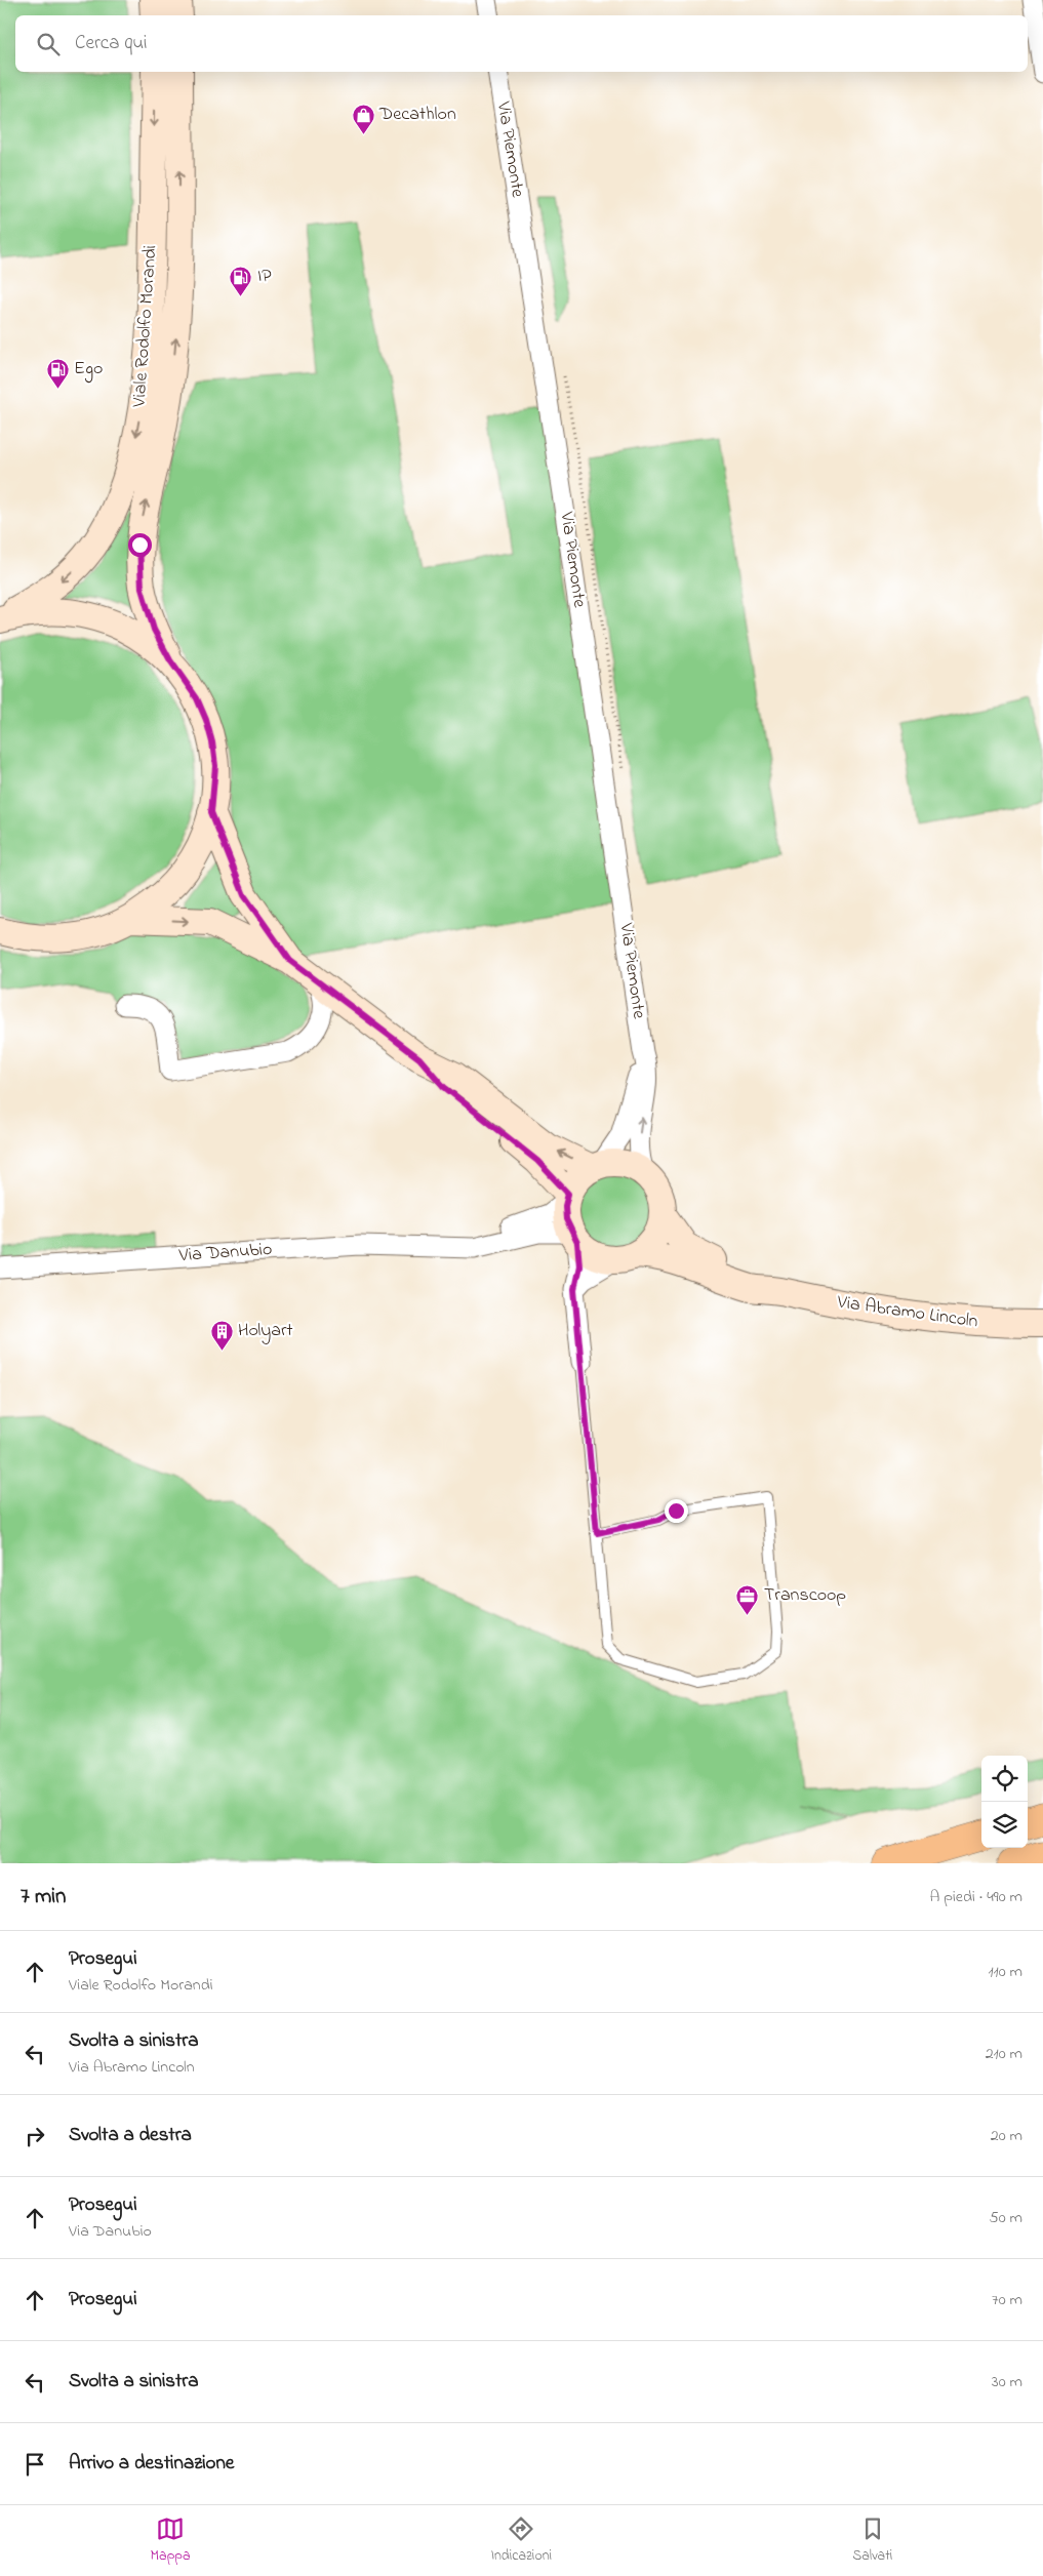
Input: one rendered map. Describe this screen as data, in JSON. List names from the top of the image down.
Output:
{
  "streets": {
    "street": [
      "Via Piemonte",
      "Viale Rodolfo Morandi",
      "Via Danubio",
      "Via Abramo Lincoln"
    ]
  },
  "crossings": [
    ["Via Piemonte", "Via Danubio"],
    ["Via Piemonte", "Via Abramo Lincoln"],
    ["Via Danubio", "Via Abramo Lincoln"]
  ],
  "places": {
    "shop": ["Decathlon"],
    "fuel station": ["IP", "Ego"],
    "building": ["Holyart"],
    "office": ["Transcoop"]
  },
  "page": {
    "search": "Cerca qui",
    "heading": ["7 min", "A piedi · 490 m"],
    "list": [
      ["Prosegui", "Viale Rodolfo Morandi", "110 m"],
      ["Svolta a sinistra", "Via Abramo Lincoln", "210 m"],
      ["Svolta a destra", "20 m"],
      ["Prosegui", "Via Danubio", "50 m"],
      ["Prosegui", "70 m"],
      ["Svolta a sinistra", "30 m"],
      "Arrivo a destinazione"
    ],
    "nav": ["Mappa", "Indicazioni", "Salvati"]
  }
}
